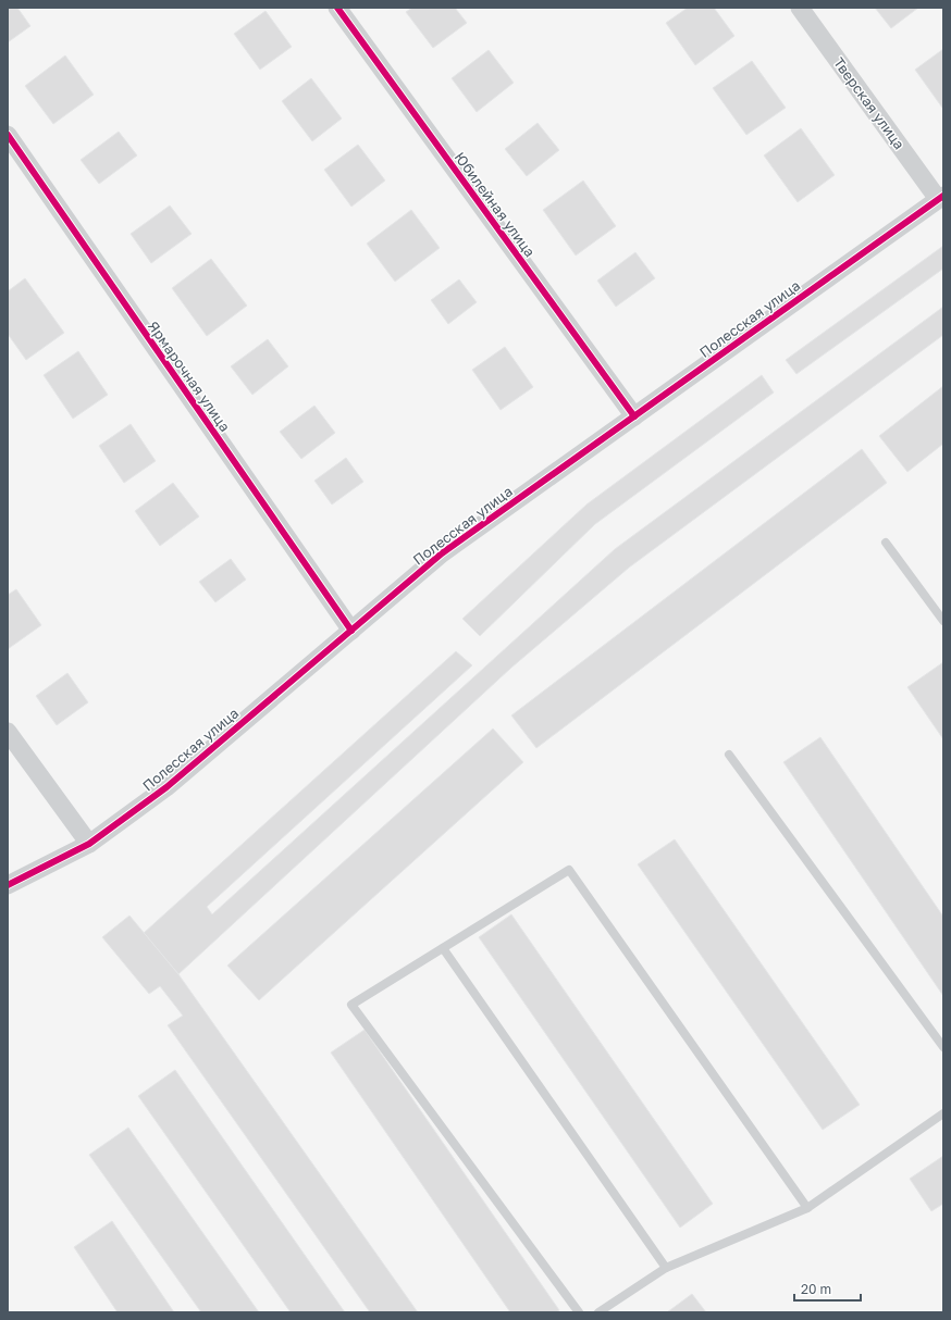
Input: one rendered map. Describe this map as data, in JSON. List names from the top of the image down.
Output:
{
  "streets": {
    "street": [
      "Тверская улица",
      "Юбилейная улица",
      "Полесская улица",
      "Ярмарочная улица"
    ]
  },
  "crossings": [
    ["Тверская улица", "Полесская улица"],
    ["Юбилейная улица", "Полесская улица"],
    ["Полесская улица", "Ярмарочная улица"]
  ],
  "scale_bar": "20 m"
}
